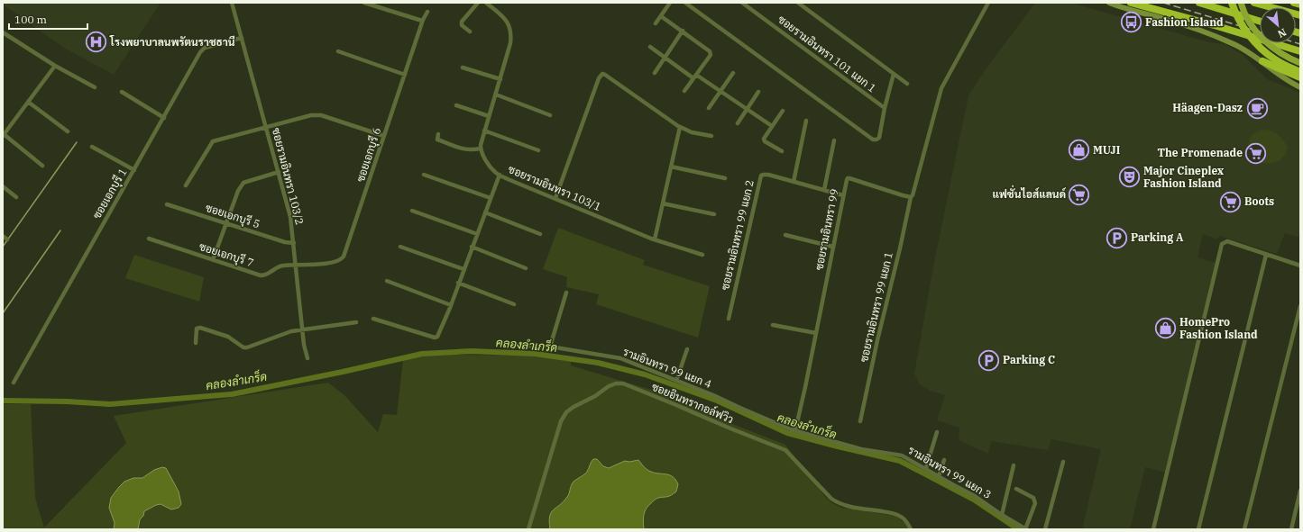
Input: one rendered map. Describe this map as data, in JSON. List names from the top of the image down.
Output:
{
  "streets": {
    "street": [
      "ซอยรามอินทรา 101 แยก 1",
      "ซอยเอกบุรี 6",
      "ซอยรามอินทรา 103/2",
      "ซอยรามอินทรา 103/1",
      "ซอยเอกบุรี 1",
      "ซอยเอกบุรี 5",
      "ซอยรามอินทรา 99",
      "ซอยรามอินทรา 99 แยก 2",
      "ซอยเอกบุรี 7",
      "ซอยรามอินทรา 99 แยก 1",
      "รามอินทรา 99 แยก 4",
      "ซอยอินทรากอล์ฟวิว",
      "รามอินทรา 99 แยก 3"
    ]
  },
  "crossings": [
    ["ซอยเอกบุรี 6", "ซอยรามอินทรา 103/2"],
    ["ซอยเอกบุรี 6", "ซอยเอกบุรี 7"],
    ["ซอยรามอินทรา 103/2", "ซอยเอกบุรี 1"],
    ["ซอยรามอินทรา 103/2", "ซอยเอกบุรี 5"],
    ["ซอยรามอินทรา 103/2", "ซอยเอกบุรี 7"],
    ["ซอยรามอินทรา 99", "ซอยรามอินทรา 99 แยก 2"],
    ["ซอยรามอินทรา 99", "ซอยรามอินทรา 99 แยก 1"],
    ["ซอยรามอินทรา 99", "รามอินทรา 99 แยก 4"],
    ["ซอยรามอินทรา 99", "รามอินทรา 99 แยก 3"],
    ["รามอินทรา 99 แยก 4", "รามอินทรา 99 แยก 3"]
  ],
  "water": ["คลองลำเกร็ด"],
  "places": {
    "bus stop": ["Fashion Island"],
    "hospital": ["โรงพยาบาลนพรัตนราชธานี"],
    "cafe": ["Häagen-Dasz"],
    "shop": ["MUJI", "HomePro Fashion Island"],
    "supermarket": ["The Promenade", "แฟชั่นไอส์แลนด์", "Boots"],
    "theatre": ["Major Cineplex Fashion Island"],
    "parking": ["Parking A", "Parking C"]
  },
  "scale_bar": "100 m",
  "north": "bottom right"
}
